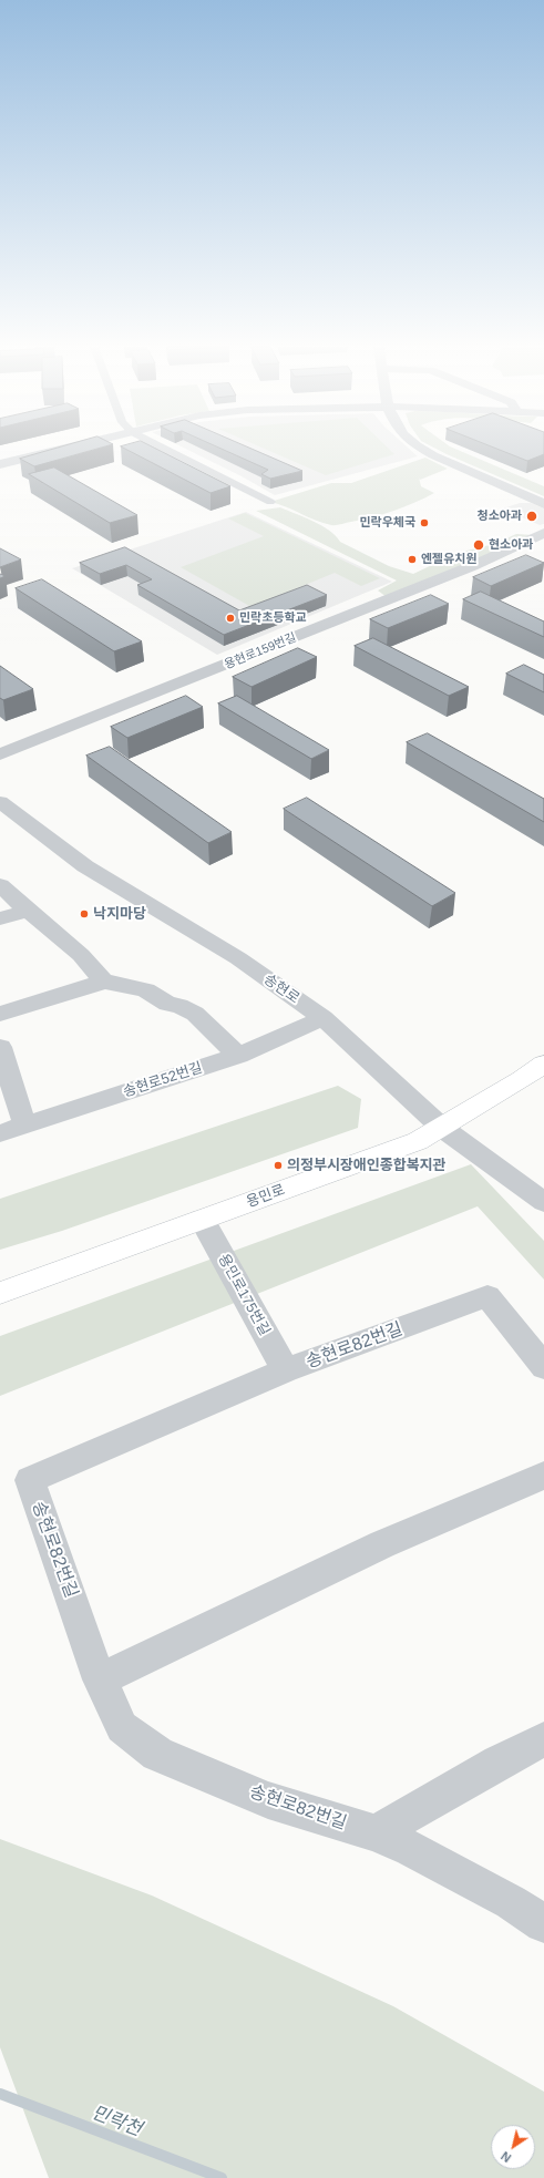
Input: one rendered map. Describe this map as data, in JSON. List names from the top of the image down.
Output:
{
  "streets": {
    "main road": ["용민로"],
    "street": [
      "용현로159번길",
      "송현로",
      "송현로52번길",
      "용민로175번길",
      "송현로82번길"
    ]
  },
  "crossings": [
    ["송현로", "송현로52번길"],
    ["송현로", "용민로"],
    ["용민로", "용민로175번길"],
    ["용민로175번길", "송현로82번길"]
  ],
  "water": ["민락천"],
  "places": [
    "청소아과",
    "민락우체국",
    "현소아과",
    "엔젤유치원",
    "민락초등학교",
    "낙지마당",
    "의정부시장애인종합복지관"
  ],
  "north": "bottom left"
}
